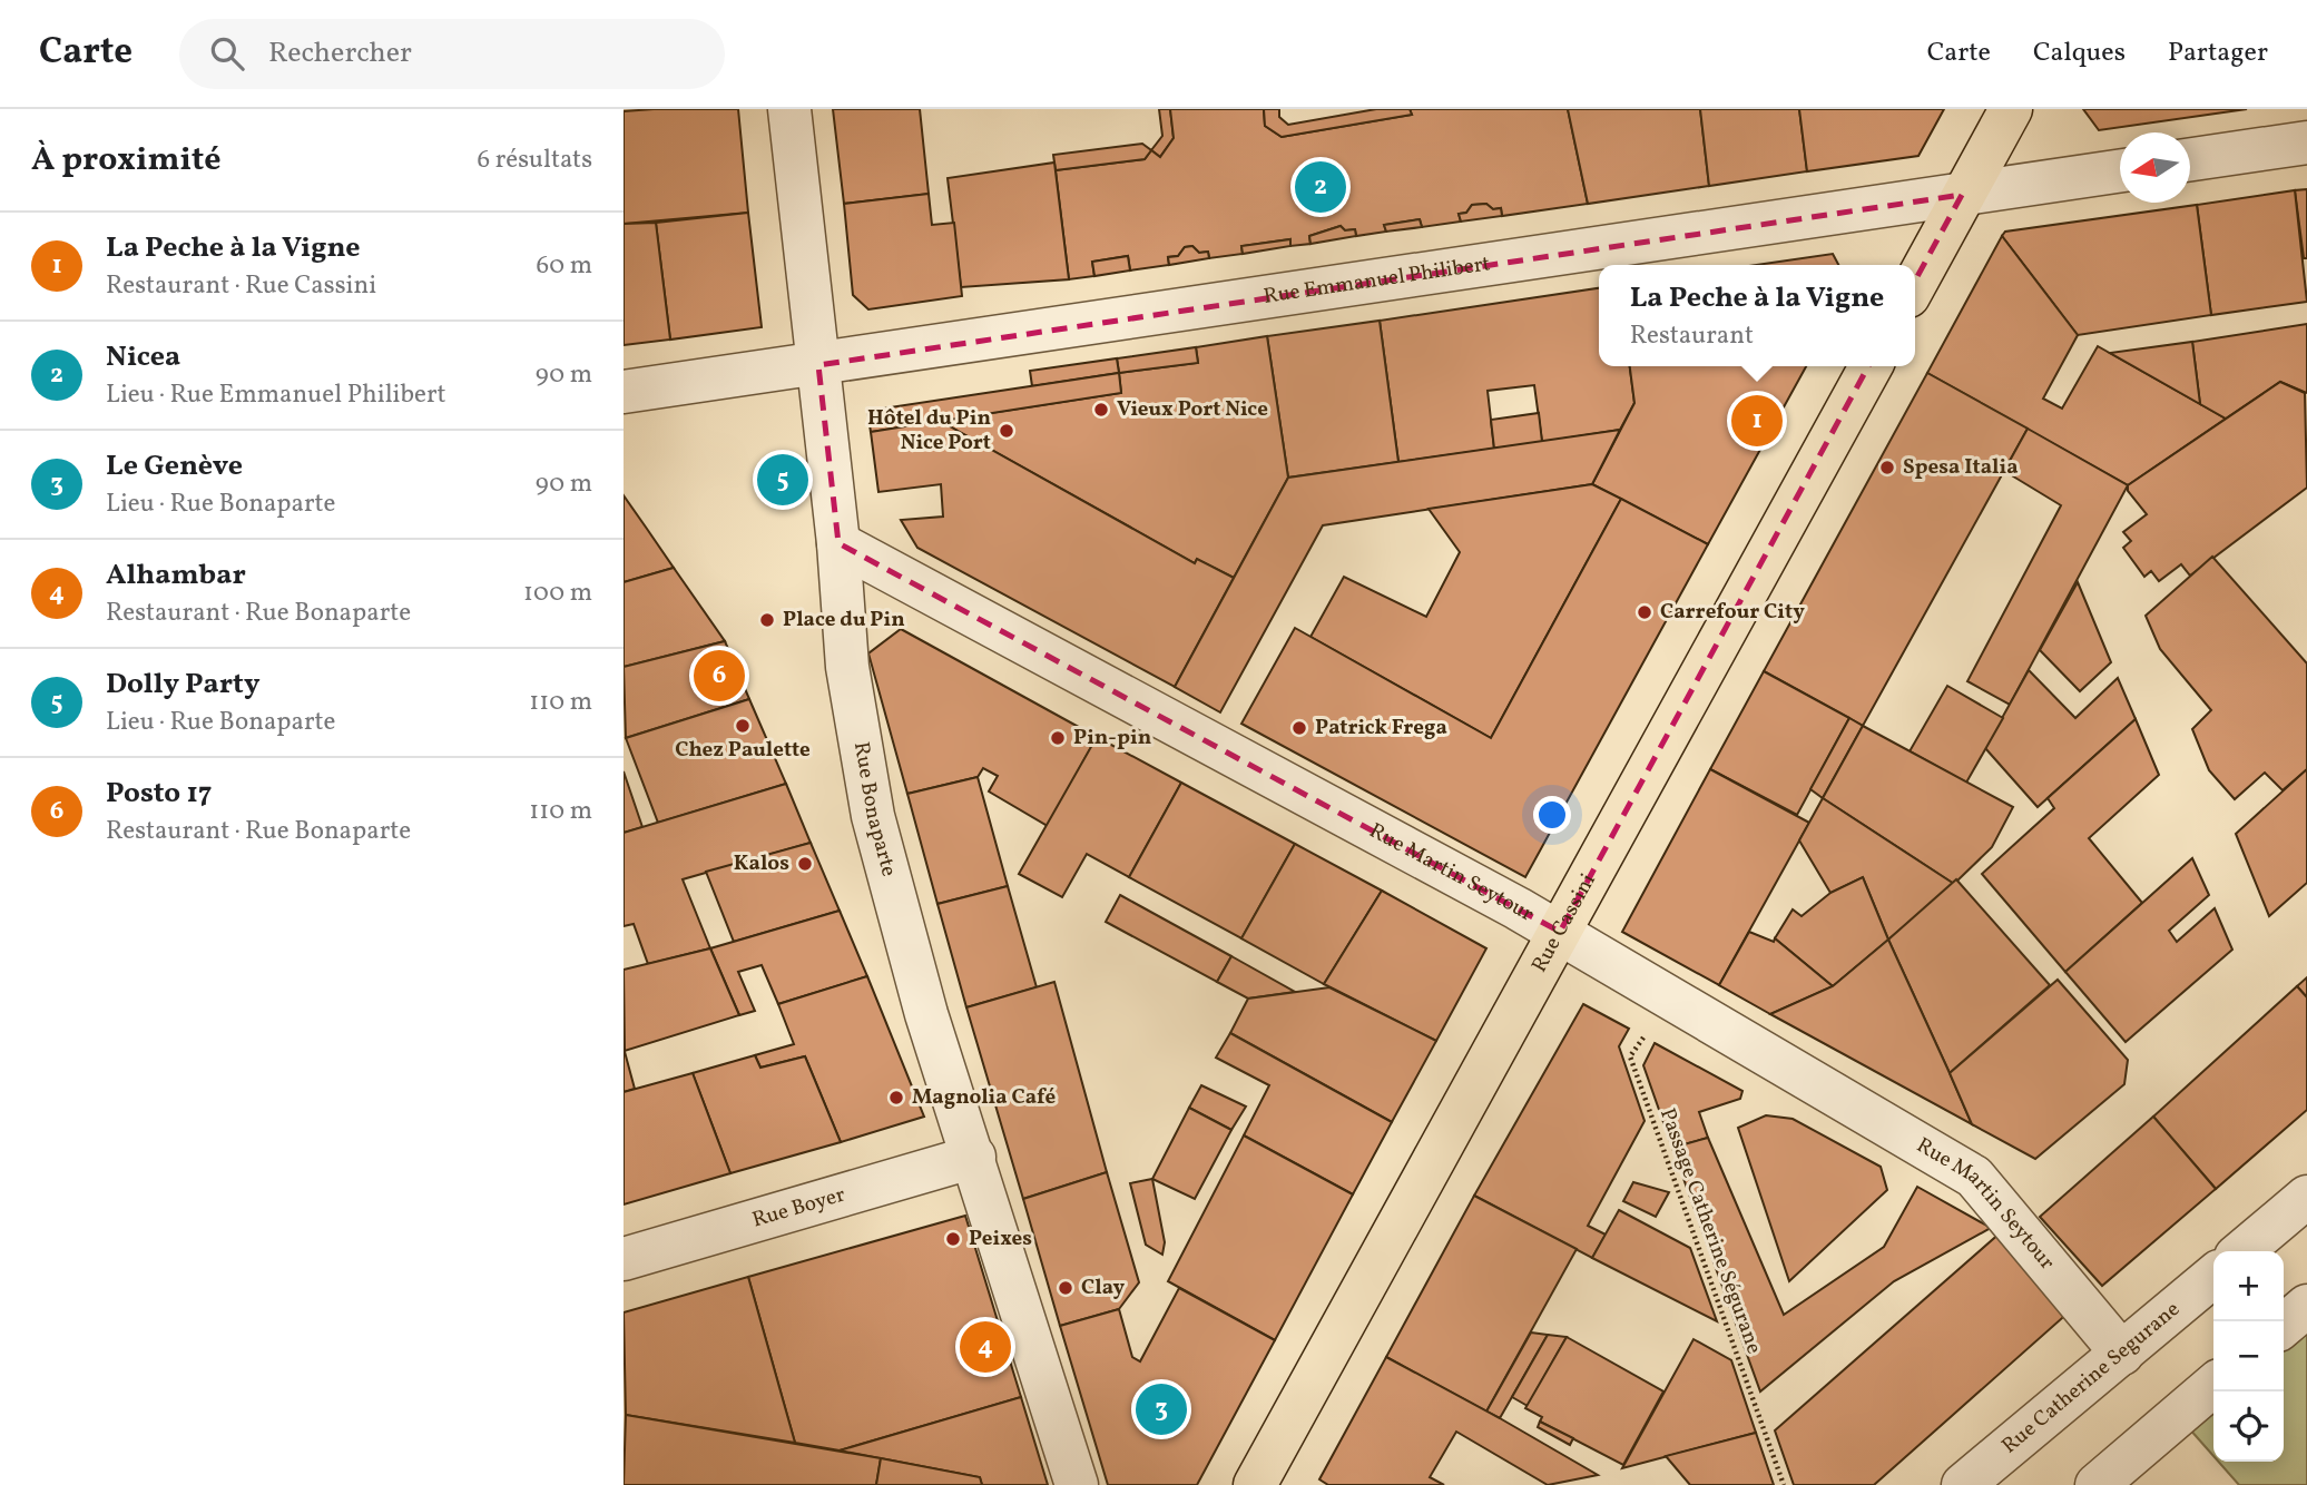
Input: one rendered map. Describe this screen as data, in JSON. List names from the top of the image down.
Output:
{
  "streets": {
    "main road": ["Rue Cassini"],
    "street": [
      "Rue Emmanuel Philibert",
      "Rue Bonaparte",
      "Rue Martin Seytour",
      "Rue Boyer",
      "Rue Catherine Segurane"
    ],
    "path": ["Passage Catherine Ségurane"]
  },
  "crossings": [
    ["Rue Emmanuel Philibert", "Rue Bonaparte"],
    ["Rue Bonaparte", "Rue Martin Seytour"],
    ["Rue Bonaparte", "Rue Boyer"],
    ["Rue Martin Seytour", "Rue Cassini"],
    ["Rue Martin Seytour", "Passage Catherine Ségurane"],
    ["Rue Martin Seytour", "Rue Catherine Segurane"]
  ],
  "places": [
    "Vieux Port Nice",
    "Hôtel du Pin Nice Port",
    "Spesa Italia",
    "Carrefour City",
    "Place du Pin",
    "Chez Paulette",
    "Patrick Frega",
    "Pin-pin",
    "Kalos",
    "Magnolia Café",
    "Peixes",
    "Clay"
  ],
  "north": "left",
  "page": {
    "header": "Carte",
    "search": "Rechercher",
    "nav": ["Carte", "Calques", "Partager"],
    "heading": ["À proximité", "6 résultats"],
    "pins": [
      "2",
      "1",
      "5",
      "6",
      "4",
      "3"
    ],
    "list": [
      {
        "mark": "1",
        "name": "La Peche à la Vigne",
        "note": "Restaurant · Rue Cassini",
        "value": "60 m"
      },
      {
        "mark": "2",
        "name": "Nicea",
        "note": "Lieu · Rue Emmanuel Philibert",
        "value": "90 m"
      },
      {
        "mark": "3",
        "name": "Le Genève",
        "note": "Lieu · Rue Bonaparte",
        "value": "90 m"
      },
      {
        "mark": "4",
        "name": "Alhambar",
        "note": "Restaurant · Rue Bonaparte",
        "value": "100 m"
      },
      {
        "mark": "5",
        "name": "Dolly Party",
        "note": "Lieu · Rue Bonaparte",
        "value": "110 m"
      },
      {
        "mark": "6",
        "name": "Posto 17",
        "note": "Restaurant · Rue Bonaparte",
        "value": "110 m"
      }
    ],
    "popup": ["La Peche à la Vigne", "Restaurant"],
    "map_buttons": ["+", "−"]
  }
}
